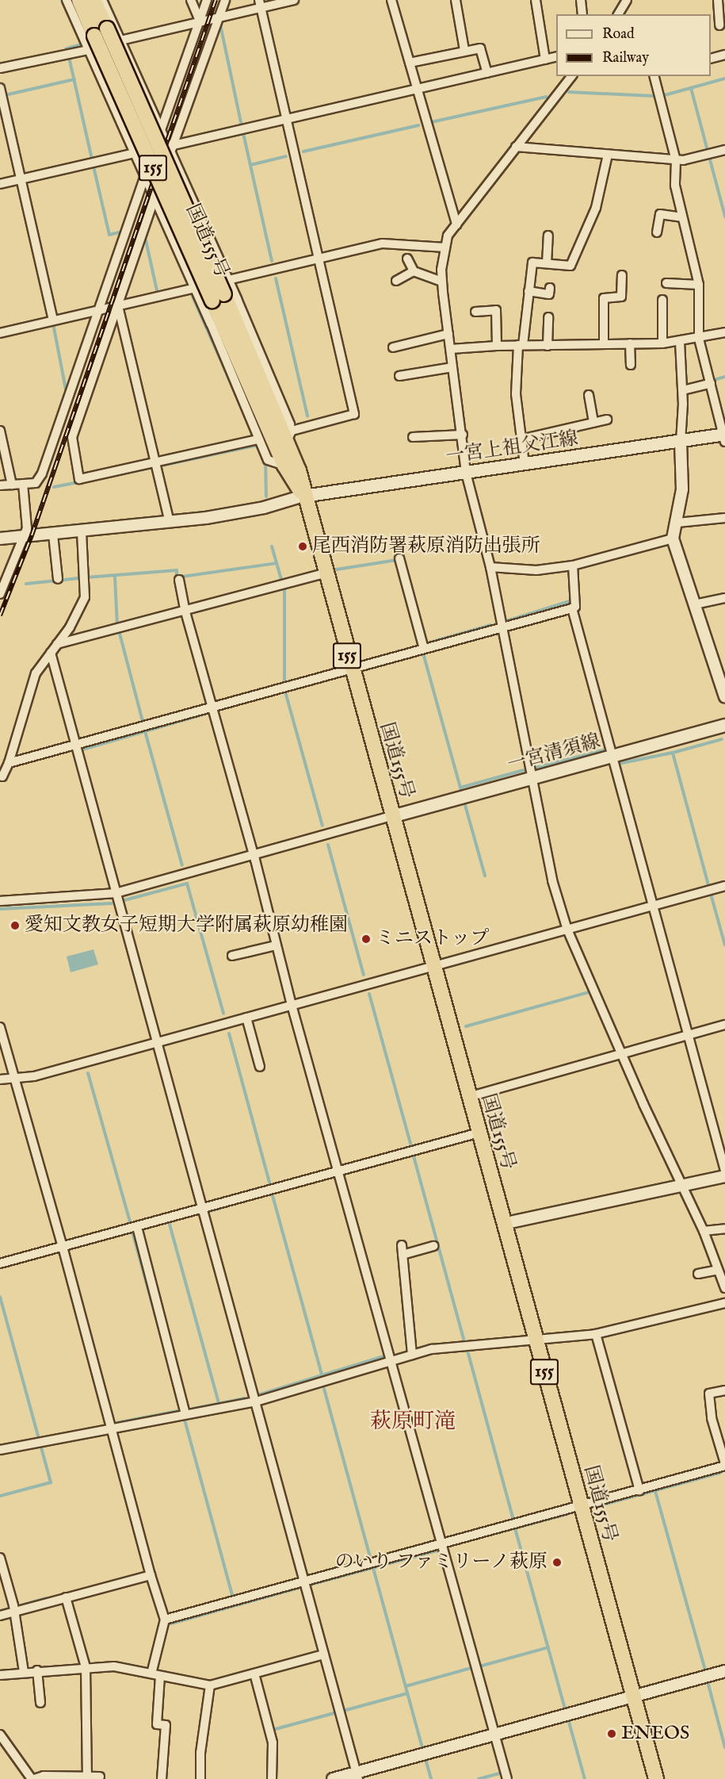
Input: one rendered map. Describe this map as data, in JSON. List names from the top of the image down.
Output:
{
  "streets": {
    "highway": ["155", "国道155号"],
    "main road": ["一宮上祖父江線", "一宮清須線"]
  },
  "crossings": [
    ["国道155号", "一宮上祖父江線"],
    ["国道155号", "一宮清須線"]
  ],
  "districts": ["萩原町滝"],
  "places": [
    "尾西消防署萩原消防出張所",
    "愛知文教女子短期大学附属萩原幼稚園",
    "ミニストップ",
    "のいり ファミリーノ萩原",
    "ENEOS"
  ],
  "legend": ["Road", "Railway"]
}
